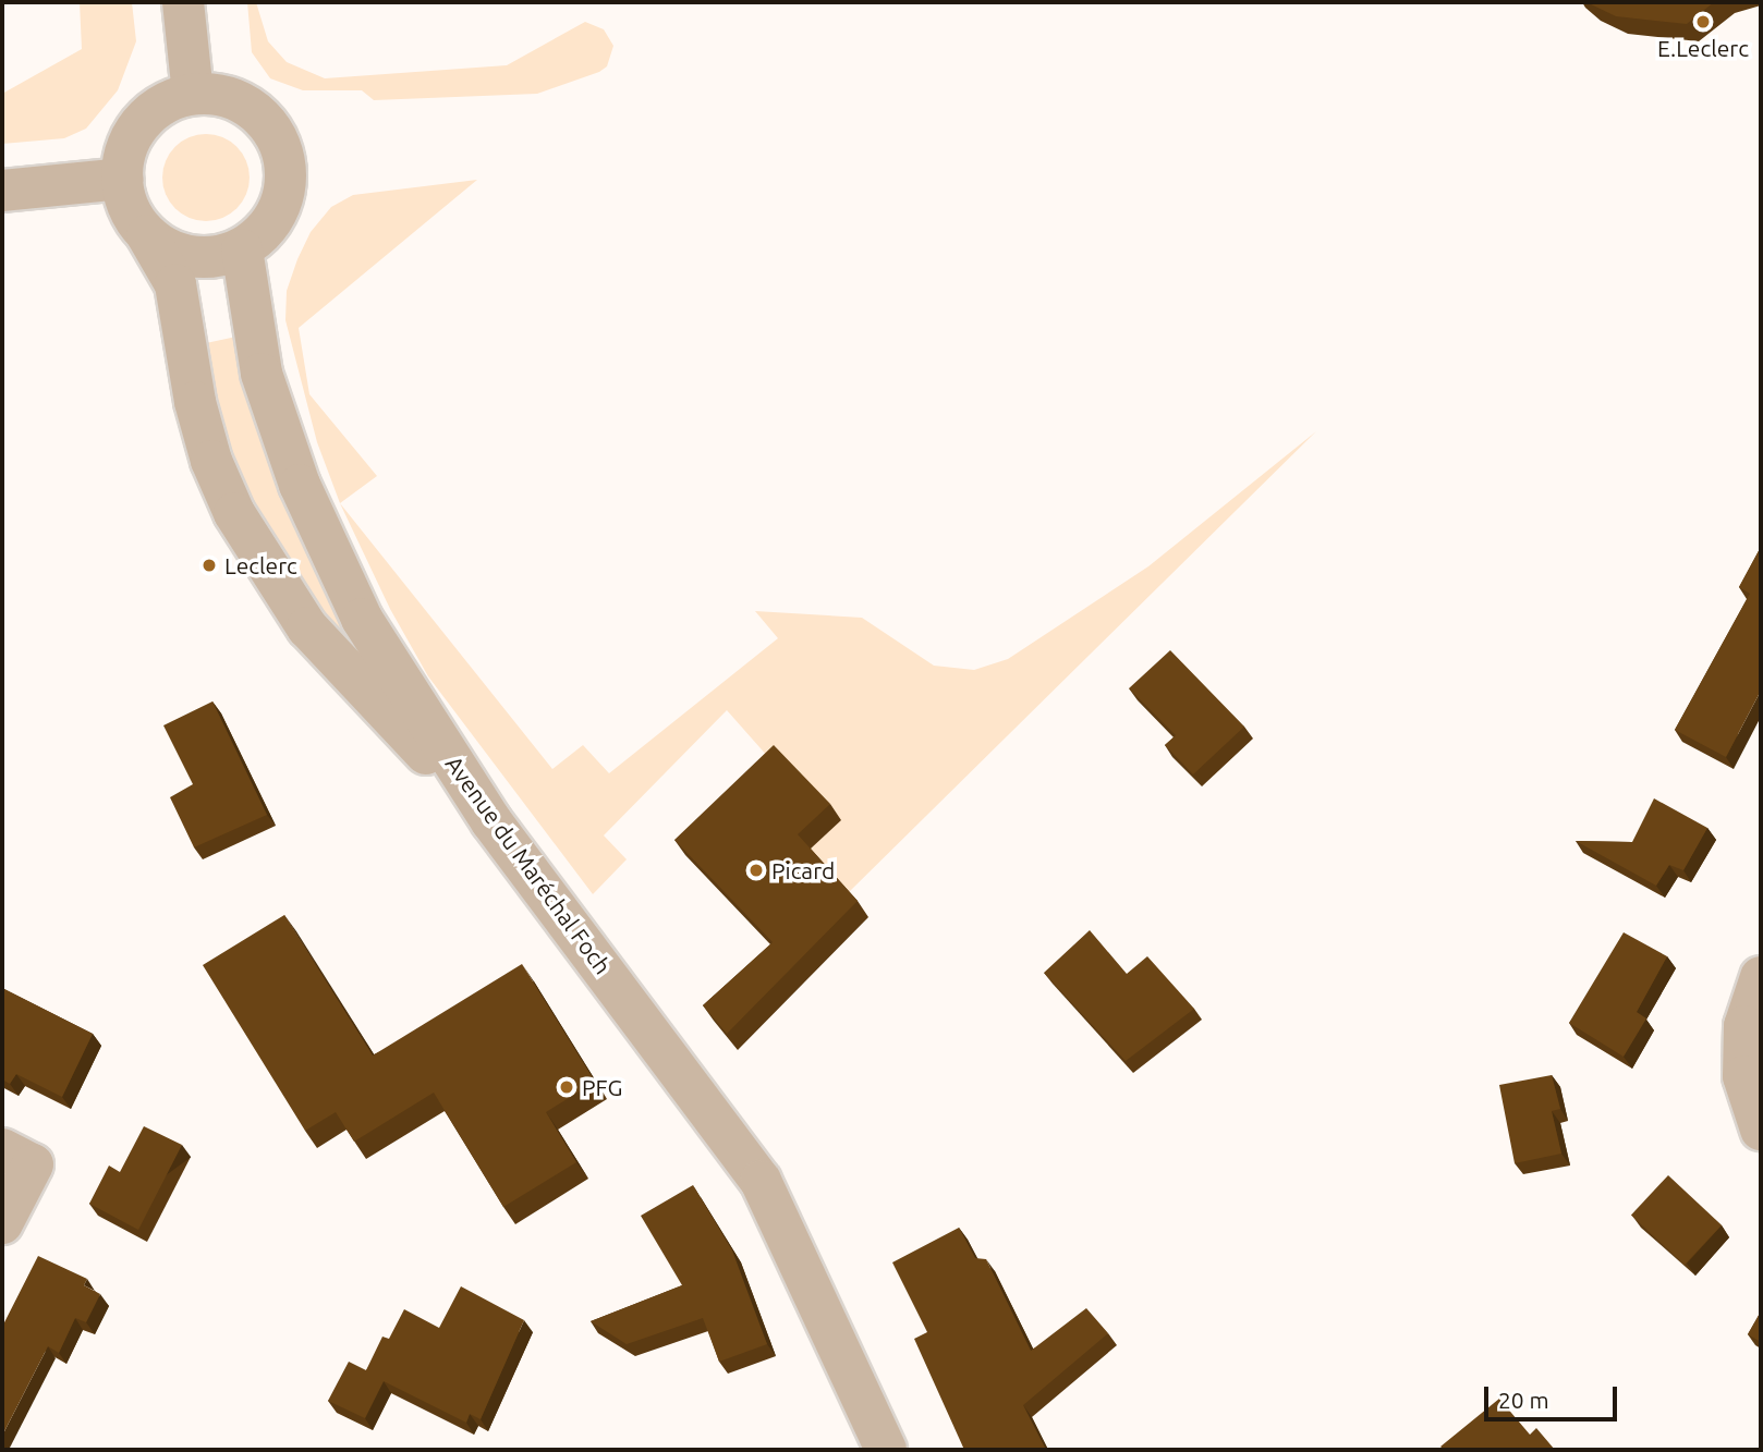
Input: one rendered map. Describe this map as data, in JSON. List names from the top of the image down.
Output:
{
  "streets": {
    "street": ["Avenue du Maréchal Foch"]
  },
  "places": [
    "E.Leclerc",
    "Leclerc",
    "Picard",
    "PFG"
  ],
  "scale_bar": "20 m"
}
